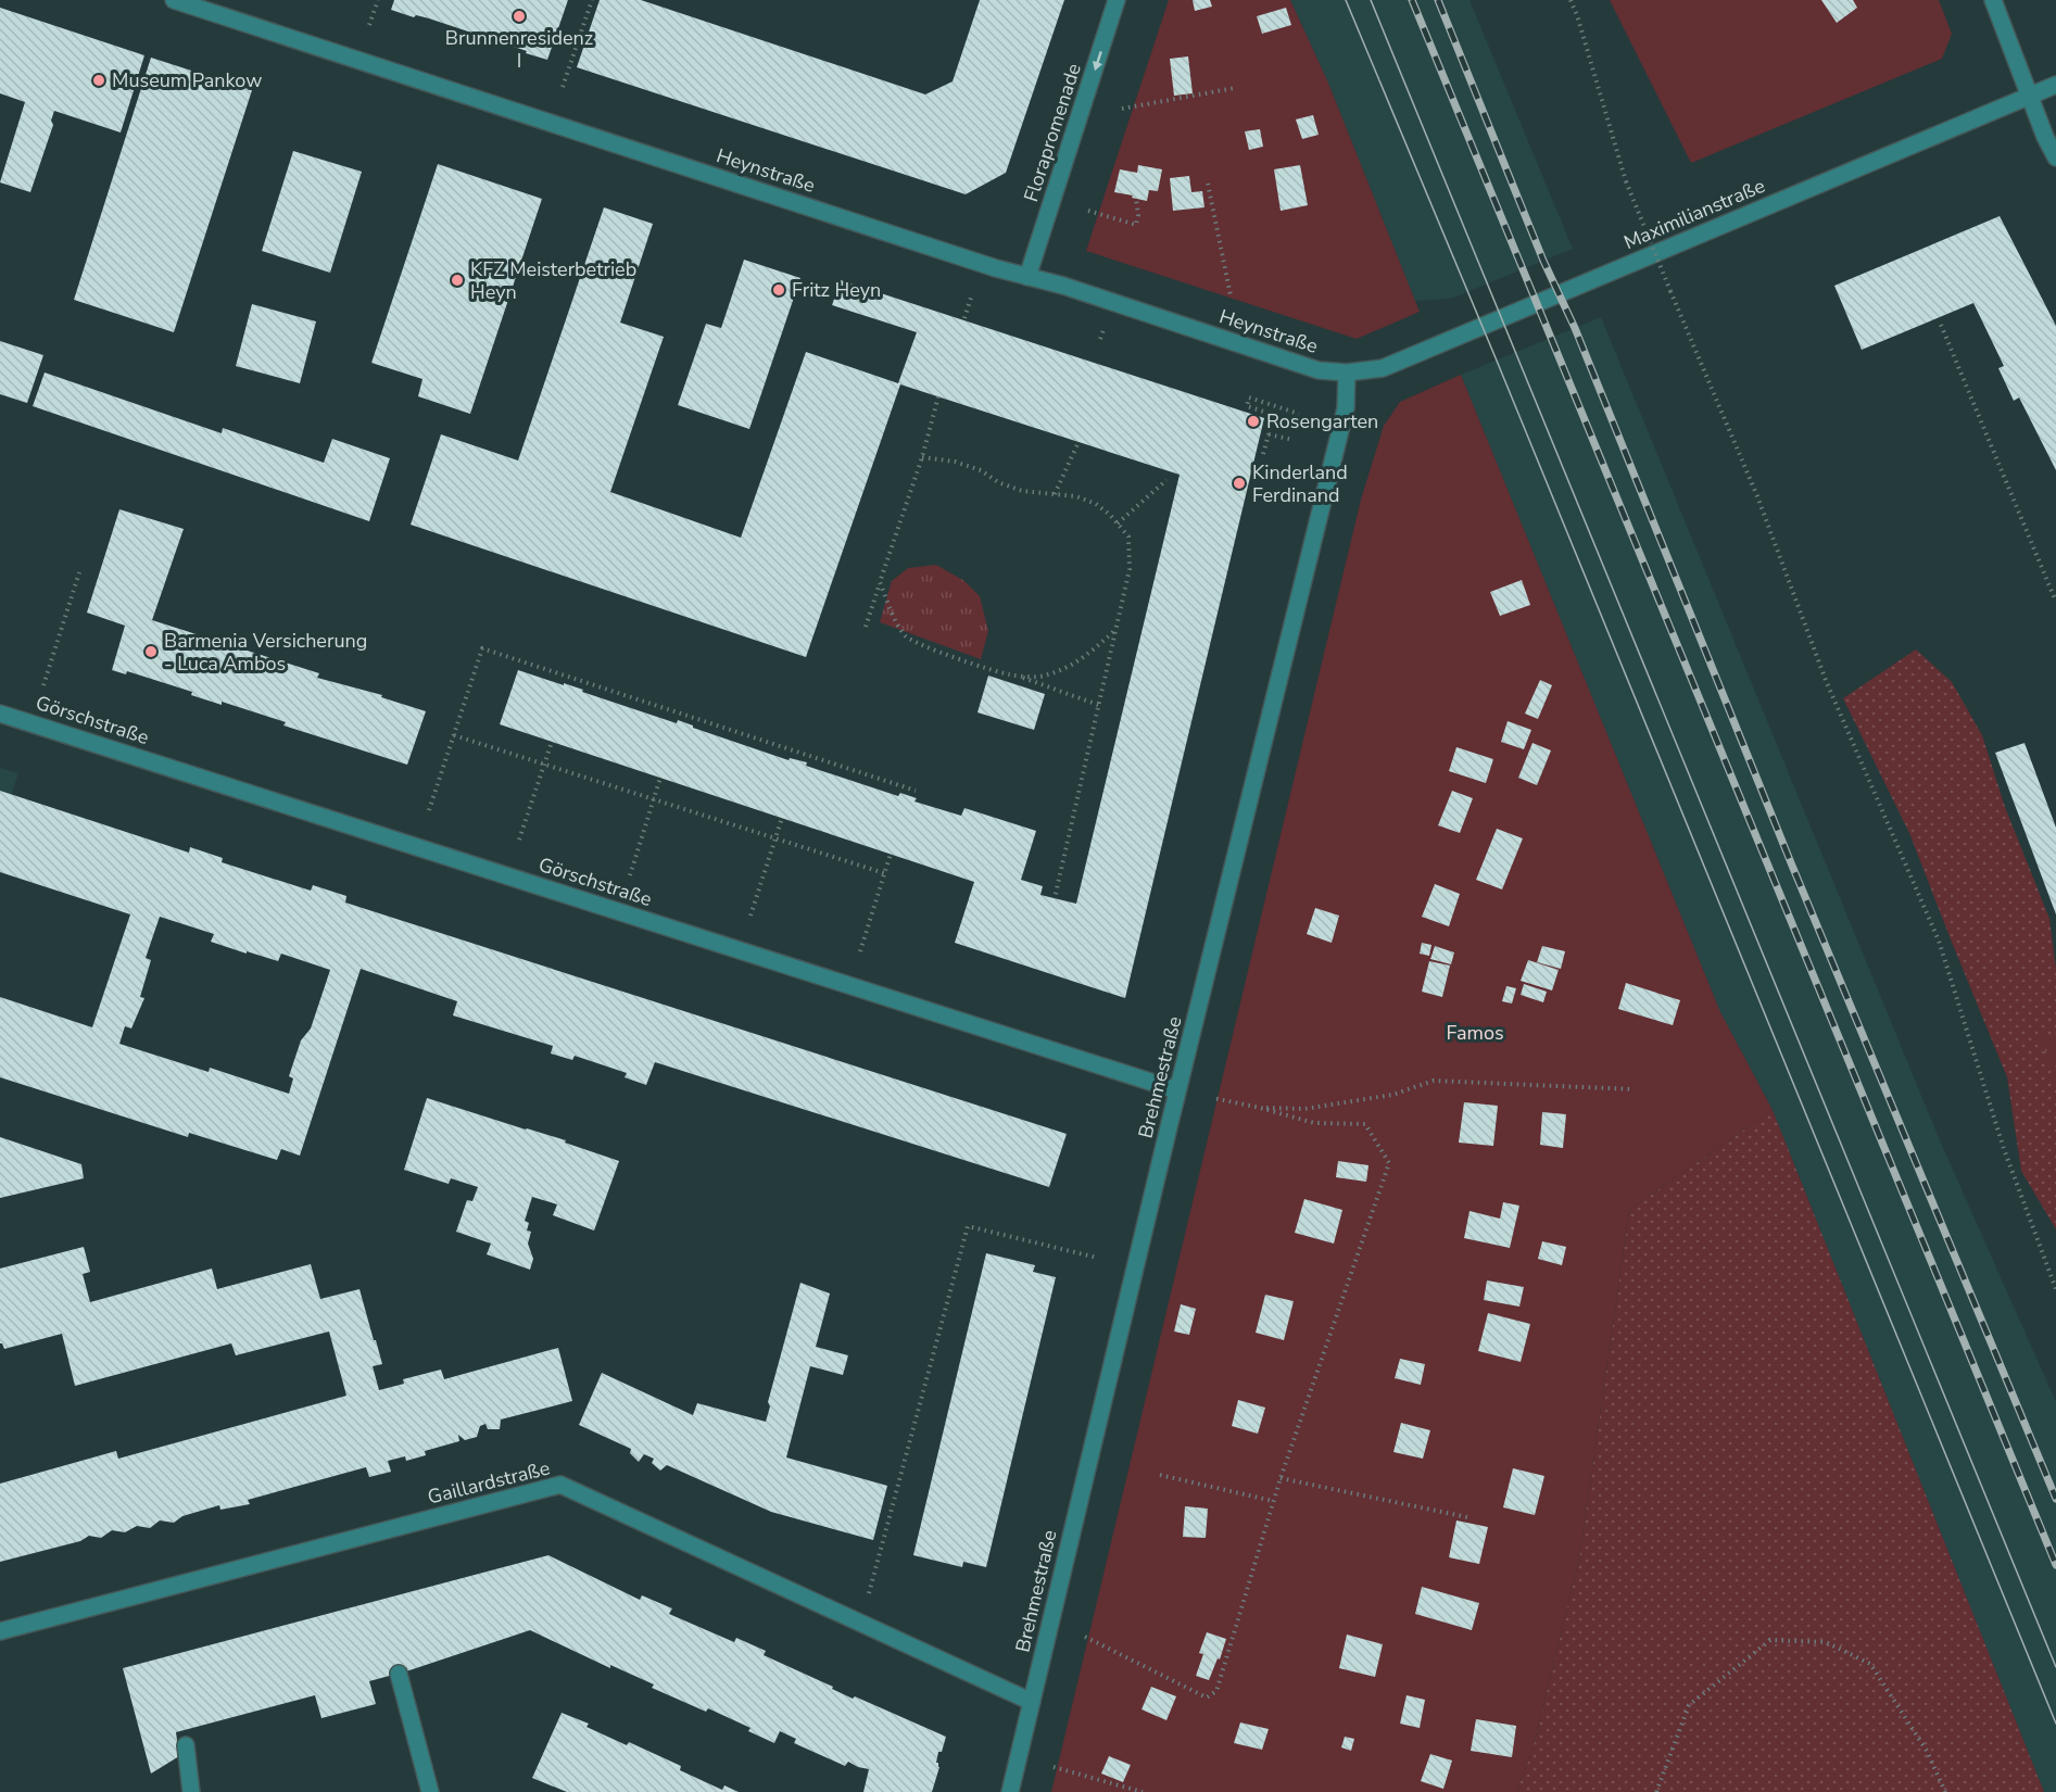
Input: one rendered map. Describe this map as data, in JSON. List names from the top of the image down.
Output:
{
  "streets": {
    "street": [
      "Florapromenade",
      "Heynstraße",
      "Maximilianstraße",
      "Görschstraße",
      "Brehmestraße",
      "Gaillardstraße"
    ]
  },
  "crossings": [
    ["Florapromenade", "Heynstraße"],
    ["Heynstraße", "Maximilianstraße"],
    ["Heynstraße", "Brehmestraße"],
    ["Maximilianstraße", "Brehmestraße"],
    ["Görschstraße", "Brehmestraße"],
    ["Brehmestraße", "Gaillardstraße"]
  ],
  "one_way": ["Florapromenade"],
  "parks": ["Famos"],
  "places": [
    "Brunnenresidenz I",
    "Museum Pankow",
    "KFZ Meisterbetrieb Heyn",
    "Fritz Heyn",
    "Rosengarten",
    "Kinderland Ferdinand",
    "Barmenia Versicherung - Luca Ambos"
  ]
}
